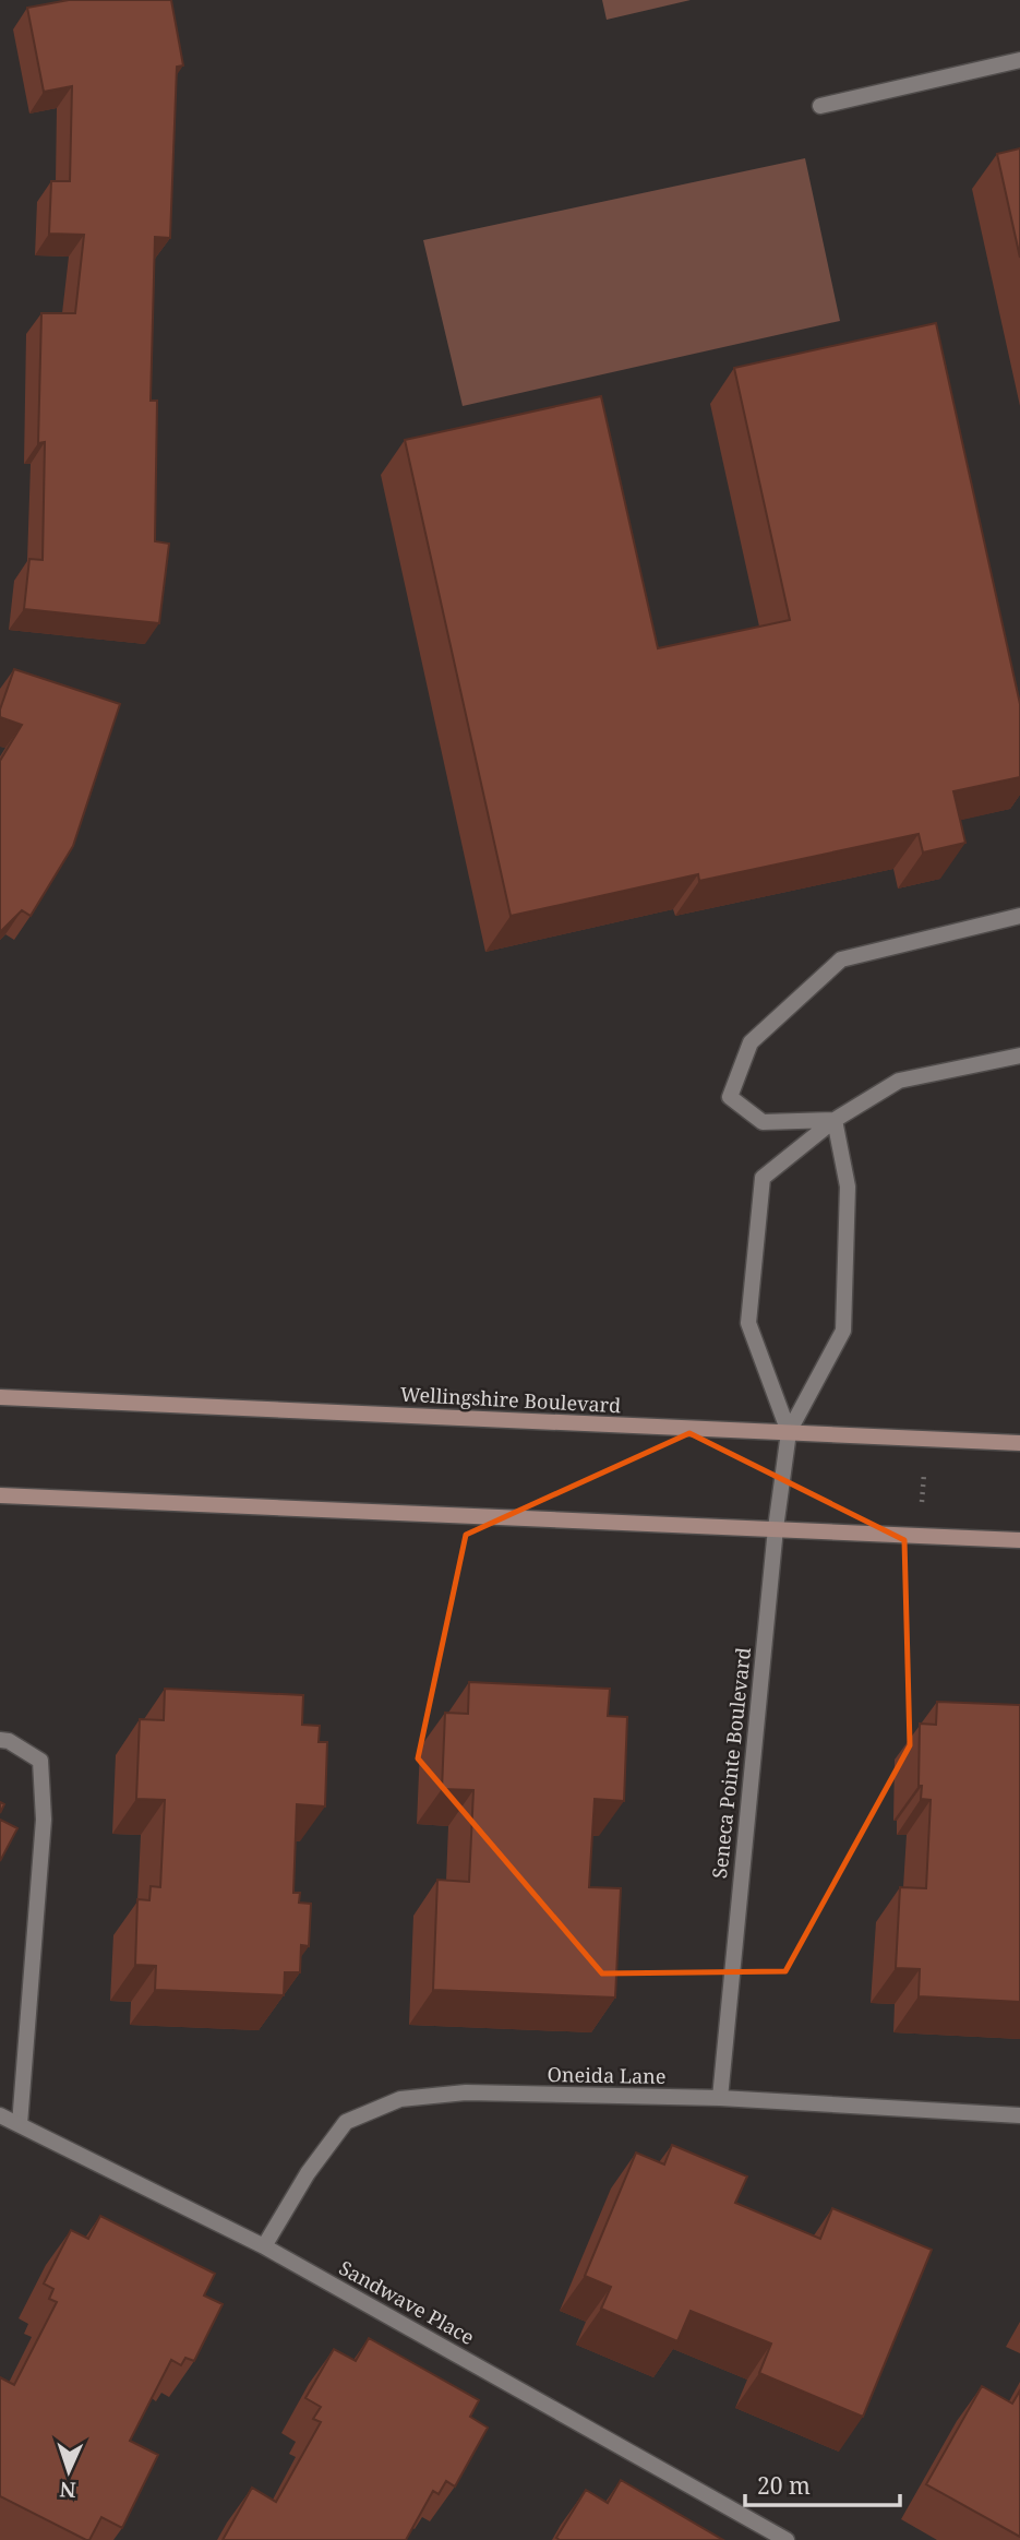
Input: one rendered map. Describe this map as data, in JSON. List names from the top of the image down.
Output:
{
  "streets": {
    "street": [
      "Wellingshire Boulevard",
      "Seneca Pointe Boulevard",
      "Oneida Lane",
      "Sandwave Place"
    ]
  },
  "crossings": [
    ["Wellingshire Boulevard", "Seneca Pointe Boulevard"],
    ["Seneca Pointe Boulevard", "Oneida Lane"],
    ["Oneida Lane", "Sandwave Place"]
  ],
  "scale_bar": "20 m",
  "north": "bottom"
}
